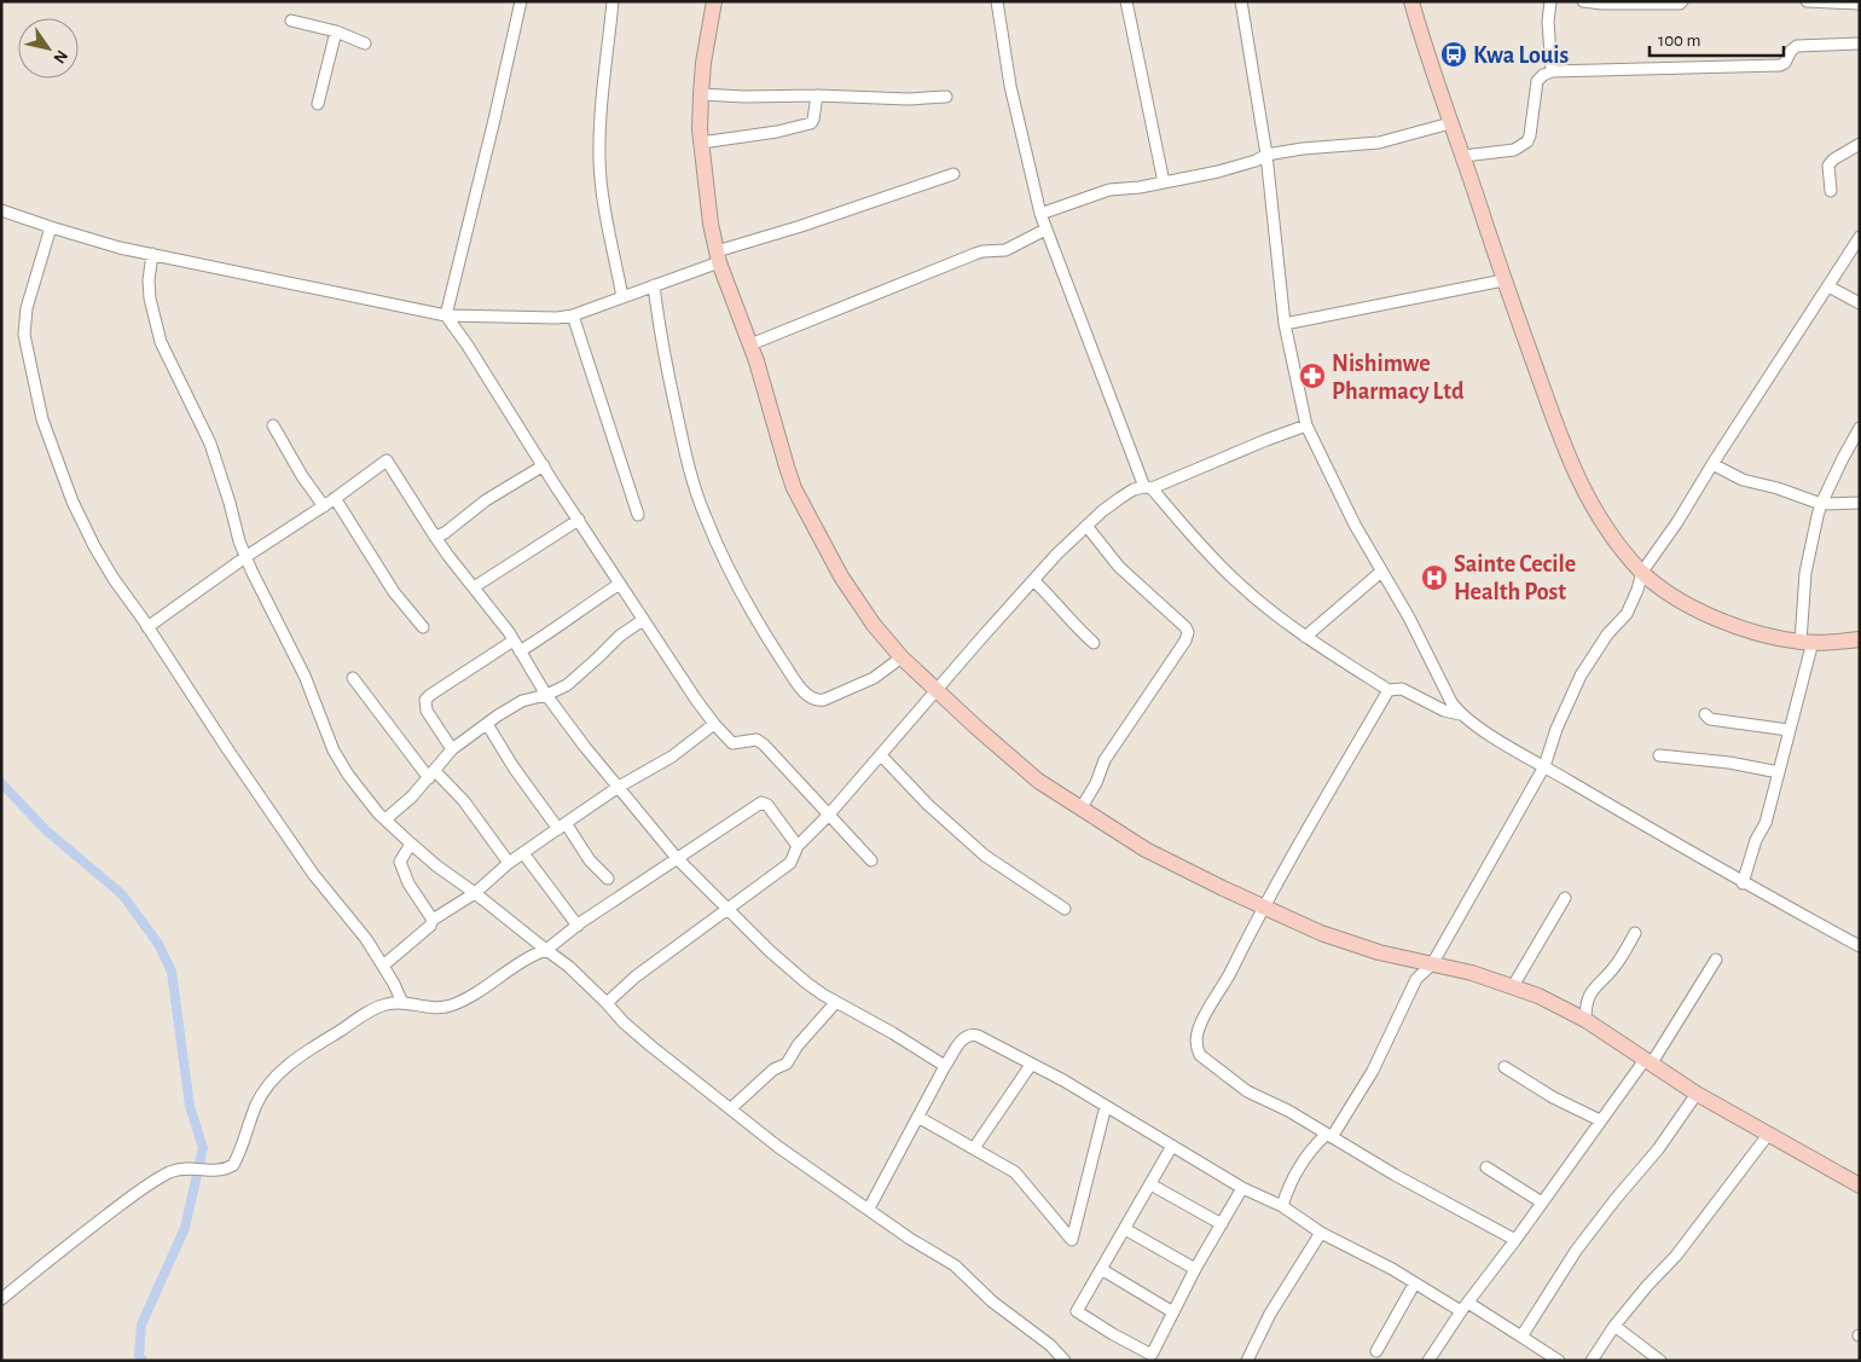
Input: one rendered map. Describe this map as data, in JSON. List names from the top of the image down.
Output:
{
  "places": {
    "bus stop": ["Kwa Louis"],
    "pharmacy": ["Nishimwe Pharmacy Ltd"],
    "hospital": ["Sainte Cecile Health Post"]
  },
  "scale_bar": "100 m",
  "north": "bottom right"
}
